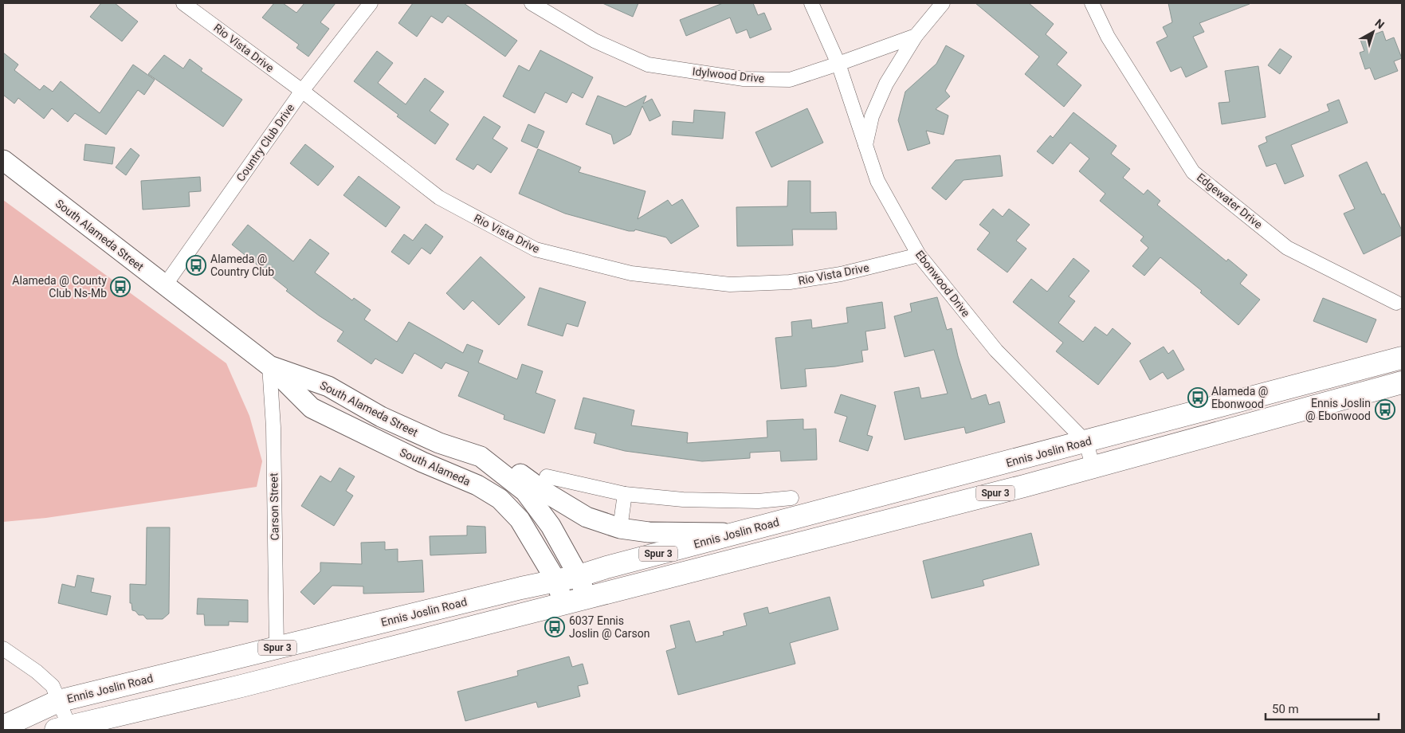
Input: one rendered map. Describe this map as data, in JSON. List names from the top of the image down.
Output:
{
  "streets": {
    "main road": [
      "South Alameda Street",
      "Ennis Joslin Road",
      "South Alameda",
      "Spur 3"
    ],
    "street": [
      "Rio Vista Drive",
      "Idylwood Drive",
      "Country Club Drive",
      "Edgewater Drive",
      "Ebonwood Drive",
      "Carson Street"
    ]
  },
  "crossings": [
    ["Rio Vista Drive", "Country Club Drive"],
    ["Rio Vista Drive", "Ebonwood Drive"],
    ["Idylwood Drive", "Ebonwood Drive"],
    ["Country Club Drive", "South Alameda Street"],
    ["South Alameda Street", "Ennis Joslin Road"],
    ["South Alameda Street", "South Alameda"],
    ["South Alameda Street", "Spur 3"],
    ["South Alameda Street", "Carson Street"],
    ["Ebonwood Drive", "Ennis Joslin Road"],
    ["Ebonwood Drive", "Spur 3"],
    ["Ennis Joslin Road", "South Alameda"],
    ["Ennis Joslin Road", "Carson Street"],
    ["South Alameda", "Spur 3"],
    ["South Alameda", "Carson Street"]
  ],
  "places": {
    "bus stop": [
      "Alameda @ Country Club",
      "Alameda @ County Club Ns-Mb",
      "Alameda @ Ebonwood",
      "Ennis Joslin @ Ebonwood",
      "6037 Ennis Joslin @ Carson"
    ]
  },
  "scale_bar": "50 m",
  "north": "top right"
}
